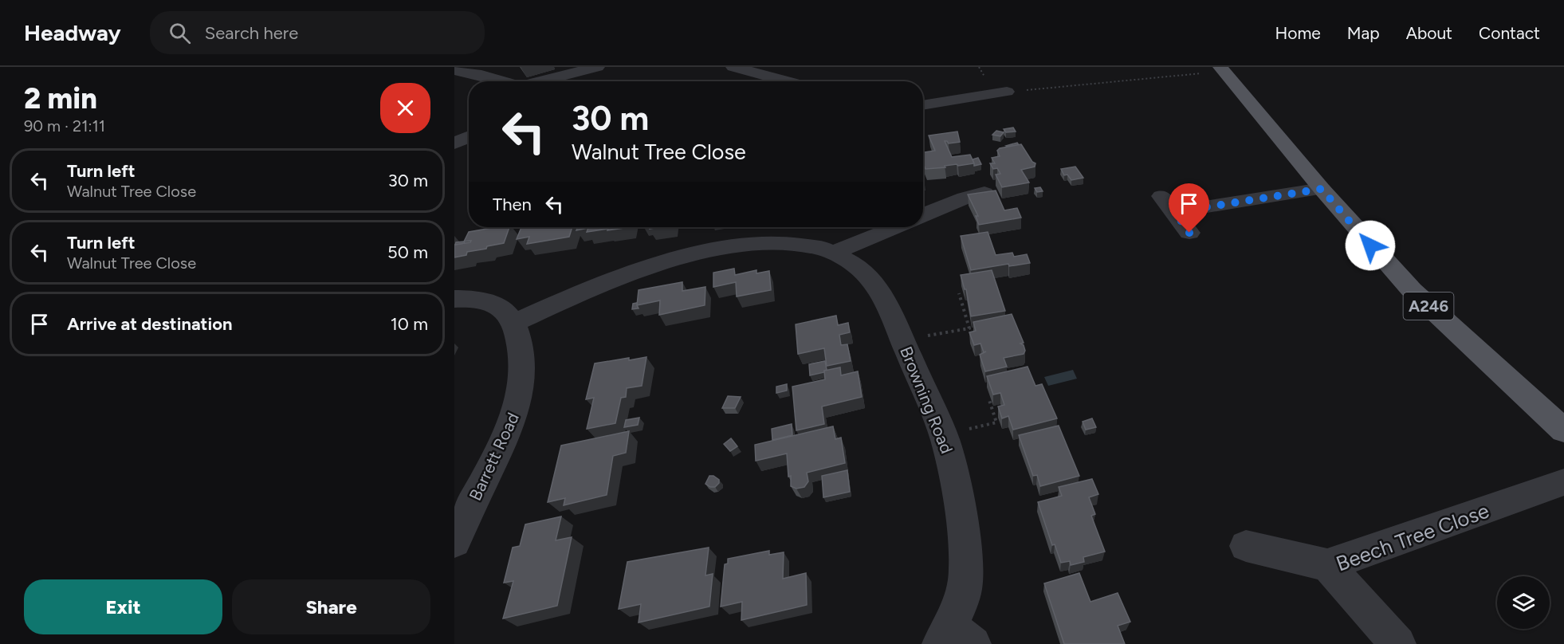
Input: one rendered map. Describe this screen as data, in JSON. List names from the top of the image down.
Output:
{
  "streets": {
    "main road": ["A246"],
    "street": ["Browning Road", "Barrett Road", "Beech Tree Close"]
  },
  "crossings": [
    ["Browning Road", "Barrett Road"]
  ],
  "page": {
    "header": "Headway",
    "search": "Search here",
    "nav": [
      "Home",
      "Map",
      "About",
      "Contact"
    ],
    "heading": ["2 min", "90 m · 21:11"],
    "turn": ["30 m", "Walnut Tree Close"],
    "list": [
      {
        "name": "Turn left",
        "note": "Walnut Tree Close",
        "value": "30 m"
      },
      {
        "name": "Turn left",
        "note": "Walnut Tree Close",
        "value": "50 m"
      },
      {
        "name": "Arrive at destination",
        "value": "10 m"
      }
    ],
    "then": "Then",
    "buttons": ["Exit", "Share"]
  }
}
